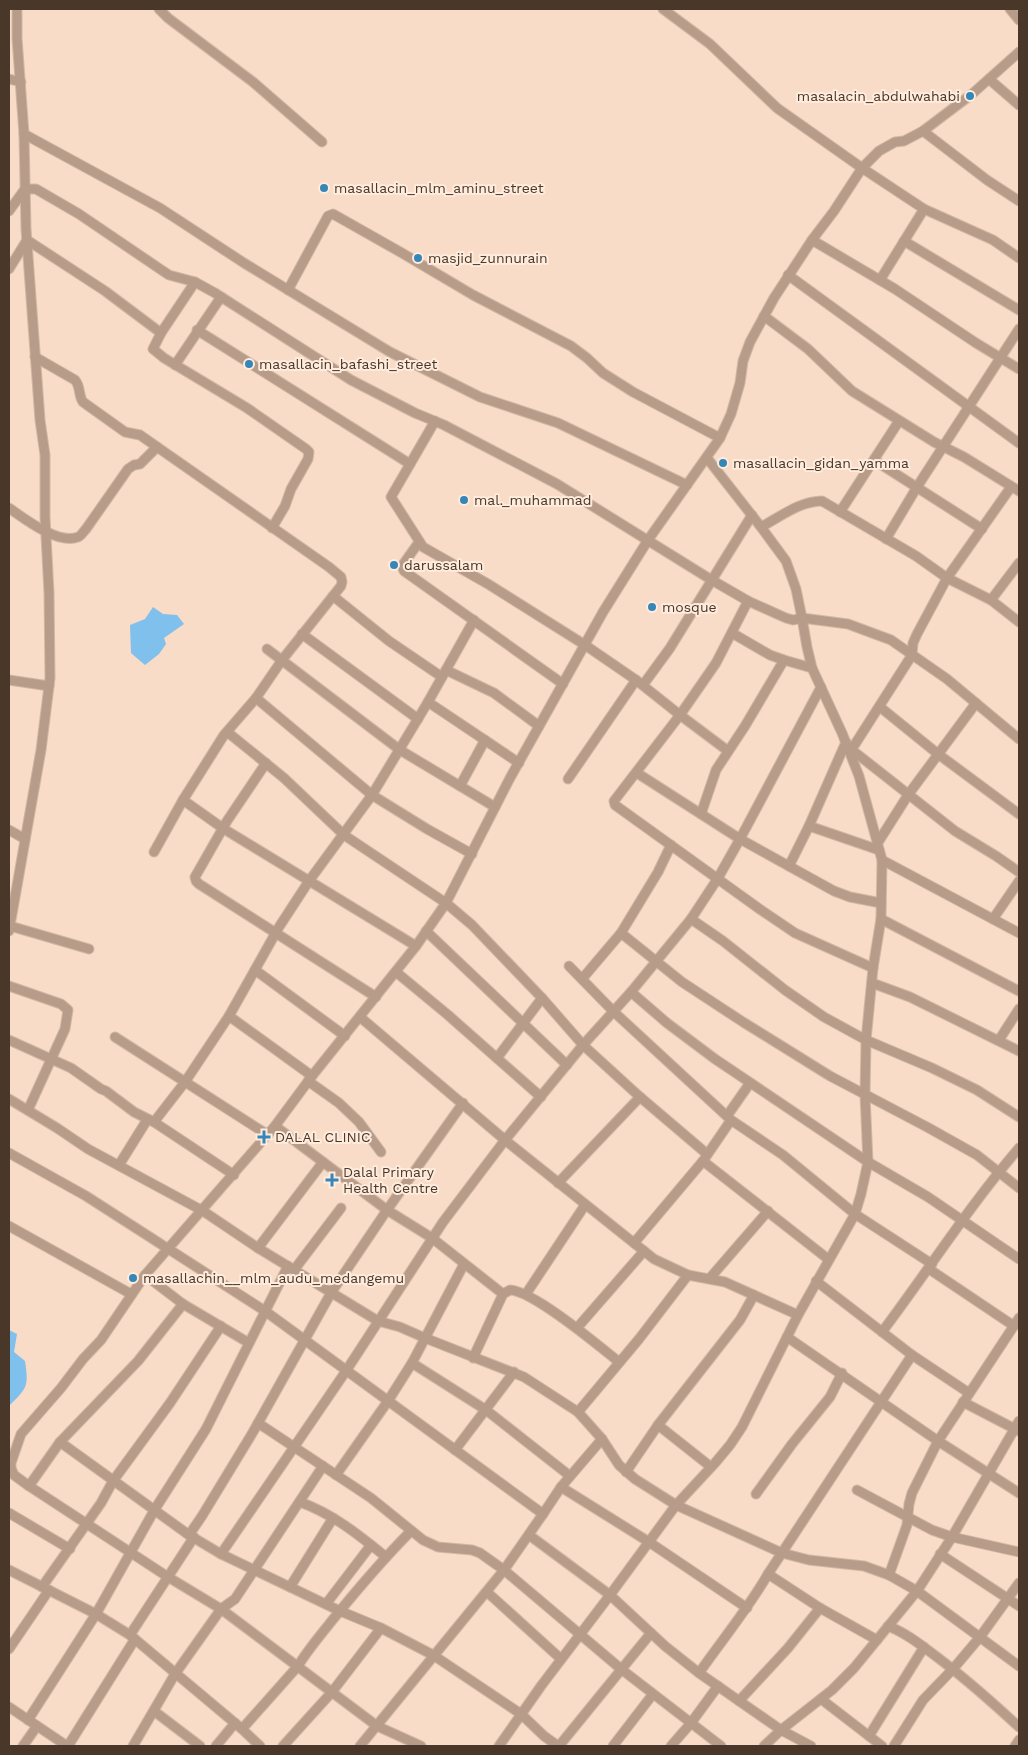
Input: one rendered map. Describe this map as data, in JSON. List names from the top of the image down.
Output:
{
  "places": {
    "other": [
      "masalacin_abdulwahabi",
      "masallacin_mlm_aminu_street",
      "masjid_zunnurain",
      "masallacin_bafashi_street",
      "masallacin_gidan_yamma",
      "mal._muhammad",
      "darussalam",
      "mosque",
      "masallachin__mlm_audu_medangemu"
    ],
    "health": ["DALAL CLINIC", "Dalal Primary Health Centre"]
  }
}
